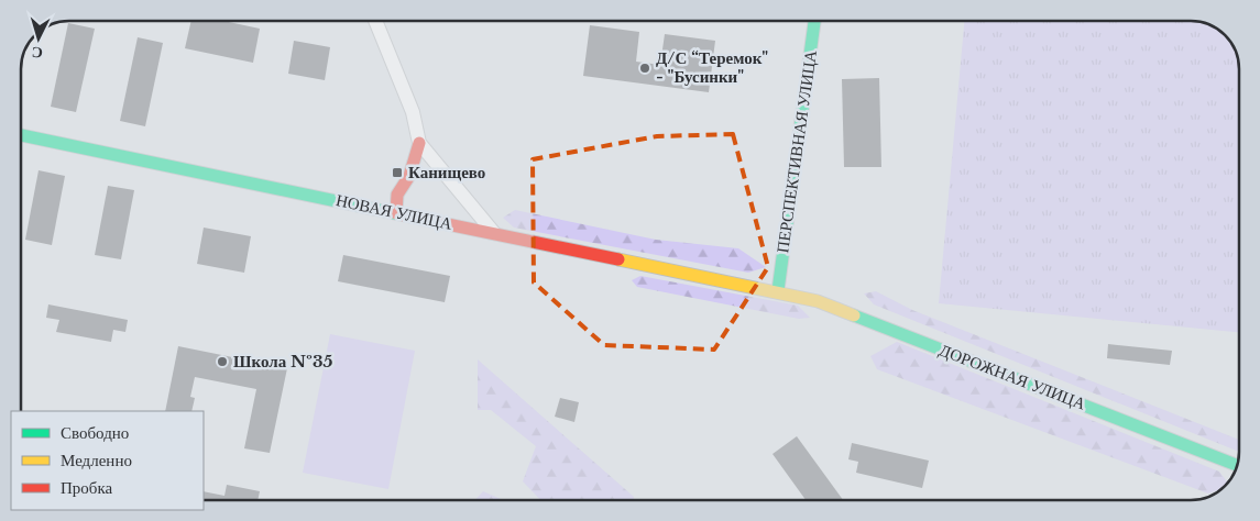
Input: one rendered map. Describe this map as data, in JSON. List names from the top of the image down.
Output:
{
  "streets": {
    "street": ["ПЕРСПЕКТИВНАЯ УЛИЦА", "НОВАЯ УЛИЦА", "ДОРОЖНАЯ УЛИЦА"]
  },
  "crossings": [
    ["ПЕРСПЕКТИВНАЯ УЛИЦА", "НОВАЯ УЛИЦА"],
    ["ПЕРСПЕКТИВНАЯ УЛИЦА", "ДОРОЖНАЯ УЛИЦА"],
    ["НОВАЯ УЛИЦА", "ДОРОЖНАЯ УЛИЦА"]
  ],
  "places": {
    "other": ["Д/С “Теремок\" - \"Бусинки\"", "Школа №35"],
    "transit": ["Канищево"]
  },
  "legend": ["Свободно", "Медленно", "Пробка"],
  "north": "bottom"
}
